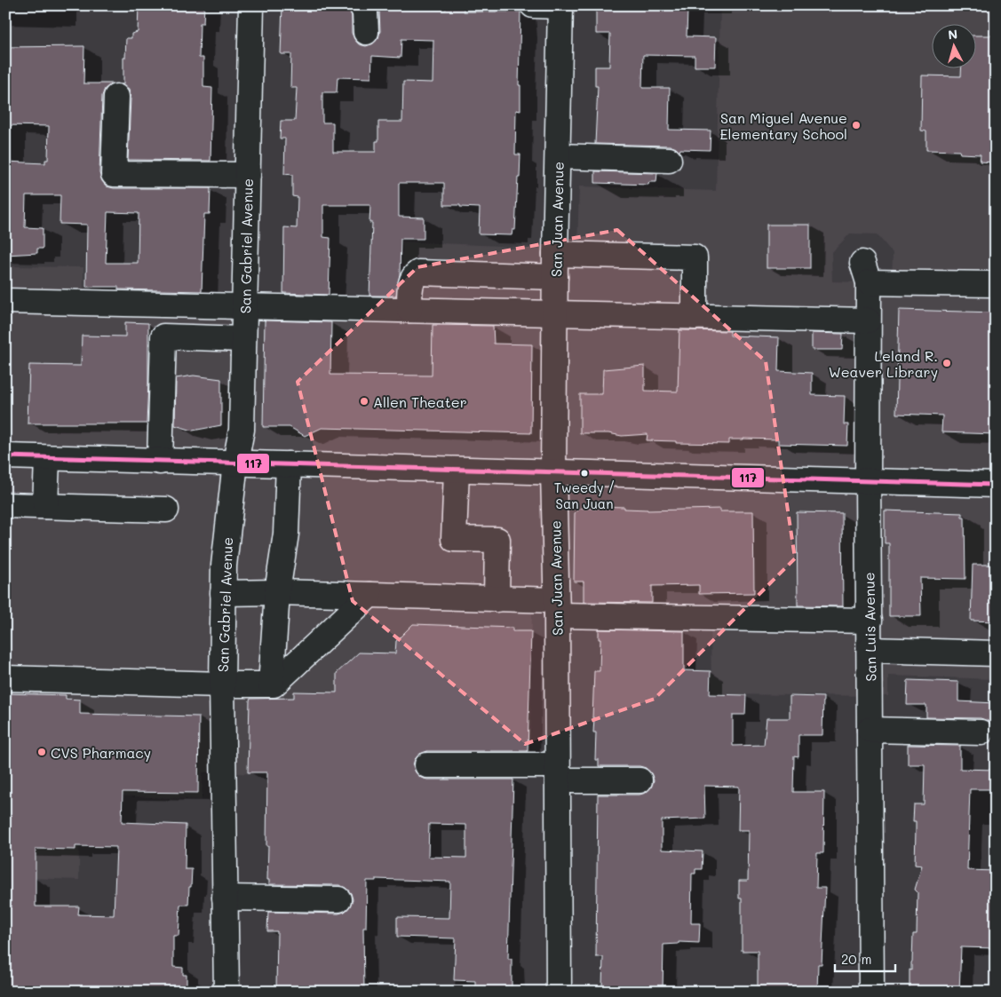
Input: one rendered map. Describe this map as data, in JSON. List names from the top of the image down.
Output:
{
  "streets": {
    "street": ["San Juan Avenue", "San Gabriel Avenue", "San Luis Avenue"]
  },
  "places": [
    "San Miguel Avenue Elementary School",
    "Leland R. Weaver Library",
    "Allen Theater",
    "Tweedy / San Juan",
    "CVS Pharmacy"
  ],
  "lines": ["transit line 117"],
  "scale_bar": "20 m",
  "north": "top"
}
